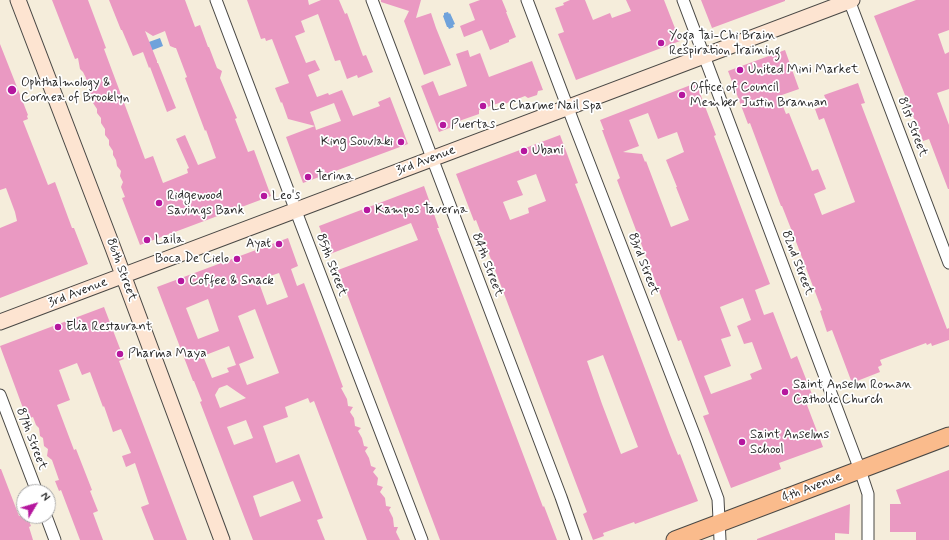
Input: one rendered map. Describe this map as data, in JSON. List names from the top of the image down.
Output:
{
  "streets": {
    "main road": ["4th Avenue"],
    "street": [
      "81st Street",
      "3rd Avenue",
      "82nd Street",
      "83rd Street",
      "85th Street",
      "84th Street",
      "86th Street",
      "87th Street"
    ]
  },
  "crossings": [
    ["81st Street", "3rd Avenue"],
    ["3rd Avenue", "82nd Street"],
    ["3rd Avenue", "83rd Street"],
    ["3rd Avenue", "85th Street"],
    ["3rd Avenue", "84th Street"],
    ["3rd Avenue", "86th Street"],
    ["82nd Street", "4th Avenue"],
    ["83rd Street", "4th Avenue"]
  ],
  "places": [
    "Yoga Tai-Chi Brain Respiration Training",
    "United Mini Market",
    "Ophthalmology & Cornea of Brooklyn",
    "Office of Council Member Justin Brannan",
    "Le Charme Nail Spa",
    "Puertas",
    "King Souvlaki",
    "Ubani",
    "Terina",
    "Leo's",
    "Ridgewood Savings Bank",
    "Kampos Taverna",
    "Laila",
    "Ayat",
    "Boca De Cielo",
    "Coffee & Snack",
    "Elia Restaurant",
    "Pharma Maya",
    "Saint Anselm Roman Catholic Church",
    "Saint Anselms School"
  ],
  "north": "top right"
}
